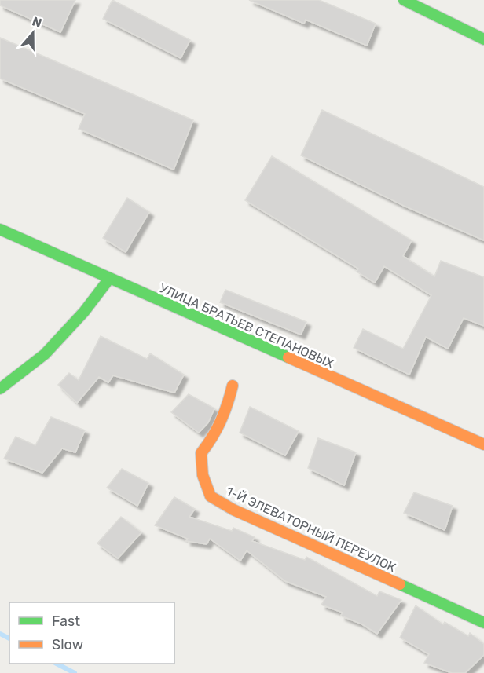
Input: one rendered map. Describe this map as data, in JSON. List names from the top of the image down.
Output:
{
  "streets": {
    "street": ["УЛИЦА БРАТЬЕВ СТЕПАНОВЫХ", "1-Й ЭЛЕВАТОРНЫЙ ПЕРЕУЛОК"]
  },
  "legend": ["Fast", "Slow"],
  "north": "top"
}
